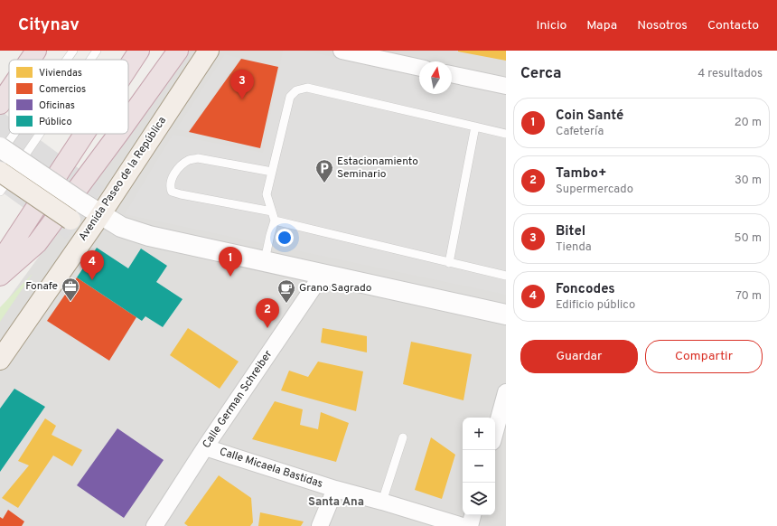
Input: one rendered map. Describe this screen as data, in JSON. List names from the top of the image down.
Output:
{
  "streets": {
    "main road": ["Avenida Paseo de la República"],
    "street": ["Calle German Schreiber", "Calle Micaela Bastidas"]
  },
  "crossings": [
    ["Calle German Schreiber", "Calle Micaela Bastidas"]
  ],
  "districts": ["Santa Ana"],
  "places": {
    "parking": ["Estacionamiento Seminario"],
    "office": ["Fonafe"],
    "cafe": ["Grano Sagrado"]
  },
  "legend": [
    "Viviendas",
    "Comercios",
    "Oficinas",
    "Público"
  ],
  "north": "top",
  "page": {
    "header": "Citynav",
    "nav": [
      "Inicio",
      "Mapa",
      "Nosotros",
      "Contacto"
    ],
    "heading": ["Cerca", "4 resultados"],
    "pins": [
      "3",
      "1",
      "4",
      "2"
    ],
    "list": [
      {
        "mark": "1",
        "name": "Coin Santé",
        "note": "Cafetería",
        "value": "20 m"
      },
      {
        "mark": "2",
        "name": "Tambo+",
        "note": "Supermercado",
        "value": "30 m"
      },
      {
        "mark": "3",
        "name": "Bitel",
        "note": "Tienda",
        "value": "50 m"
      },
      {
        "mark": "4",
        "name": "Foncodes",
        "note": "Edificio público",
        "value": "70 m"
      }
    ],
    "buttons": ["Guardar", "Compartir"],
    "map_buttons": ["+", "−"]
  }
}
